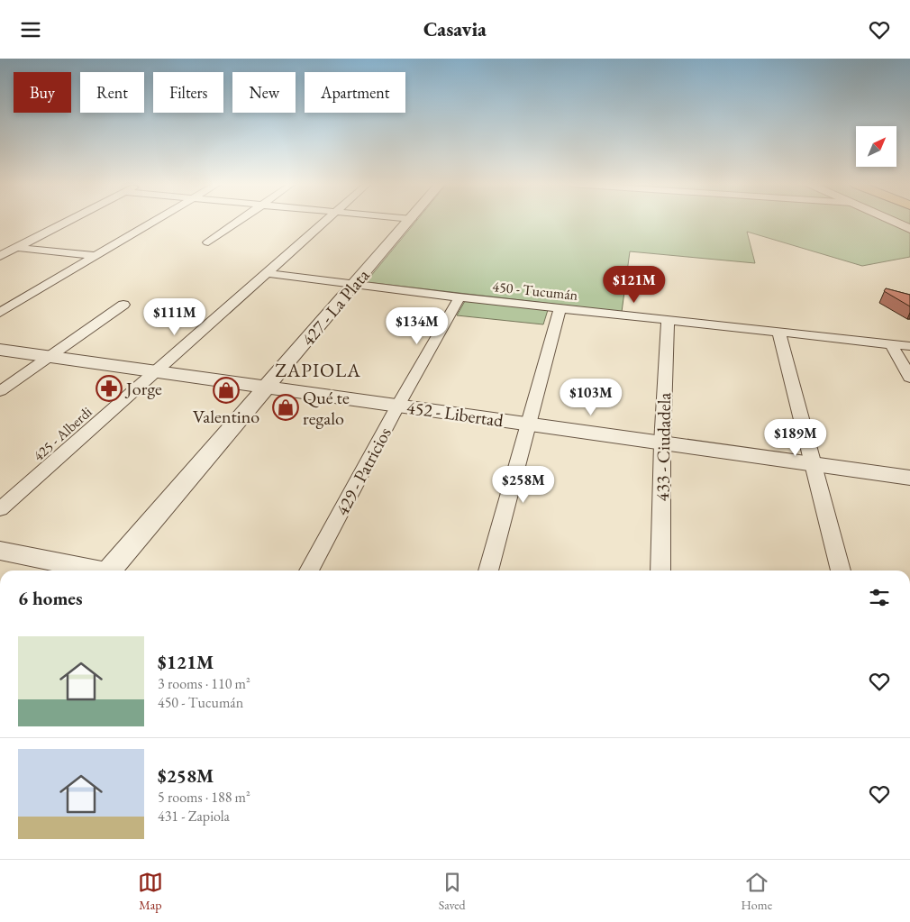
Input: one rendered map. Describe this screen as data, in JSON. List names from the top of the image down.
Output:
{
  "streets": {
    "street": [
      "450 - Tucumán",
      "427 - La Plata",
      "452 - Libertad",
      "425 - Alberdi",
      "433 - Ciudadela",
      "429 - Patricios"
    ]
  },
  "crossings": [
    ["450 - Tucumán", "427 - La Plata"],
    ["450 - Tucumán", "425 - Alberdi"],
    ["450 - Tucumán", "433 - Ciudadela"],
    ["450 - Tucumán", "429 - Patricios"],
    ["427 - La Plata", "452 - Libertad"],
    ["452 - Libertad", "425 - Alberdi"],
    ["452 - Libertad", "433 - Ciudadela"],
    ["452 - Libertad", "429 - Patricios"]
  ],
  "districts": ["ZAPIOLA"],
  "places": {
    "pharmacy": ["Jorge"],
    "shop": ["Valentino", "Qué te regalo"]
  },
  "north": "top right",
  "page": {
    "header": "Casavia",
    "chip": [
      "Buy",
      "Rent",
      "Filters",
      "New",
      "Apartment"
    ],
    "price": [
      "$121M",
      "$111M",
      "$134M",
      "$103M",
      "$189M",
      "$258M"
    ],
    "heading": "6 homes",
    "list": [
      {
        "name": "$121M",
        "note": "3 rooms · 110 m² · 450 - Tucumán"
      },
      {
        "name": "$258M",
        "note": "5 rooms · 188 m² · 431 - Zapiola"
      }
    ],
    "tabs": ["Map", "Saved", "Home"]
  }
}
